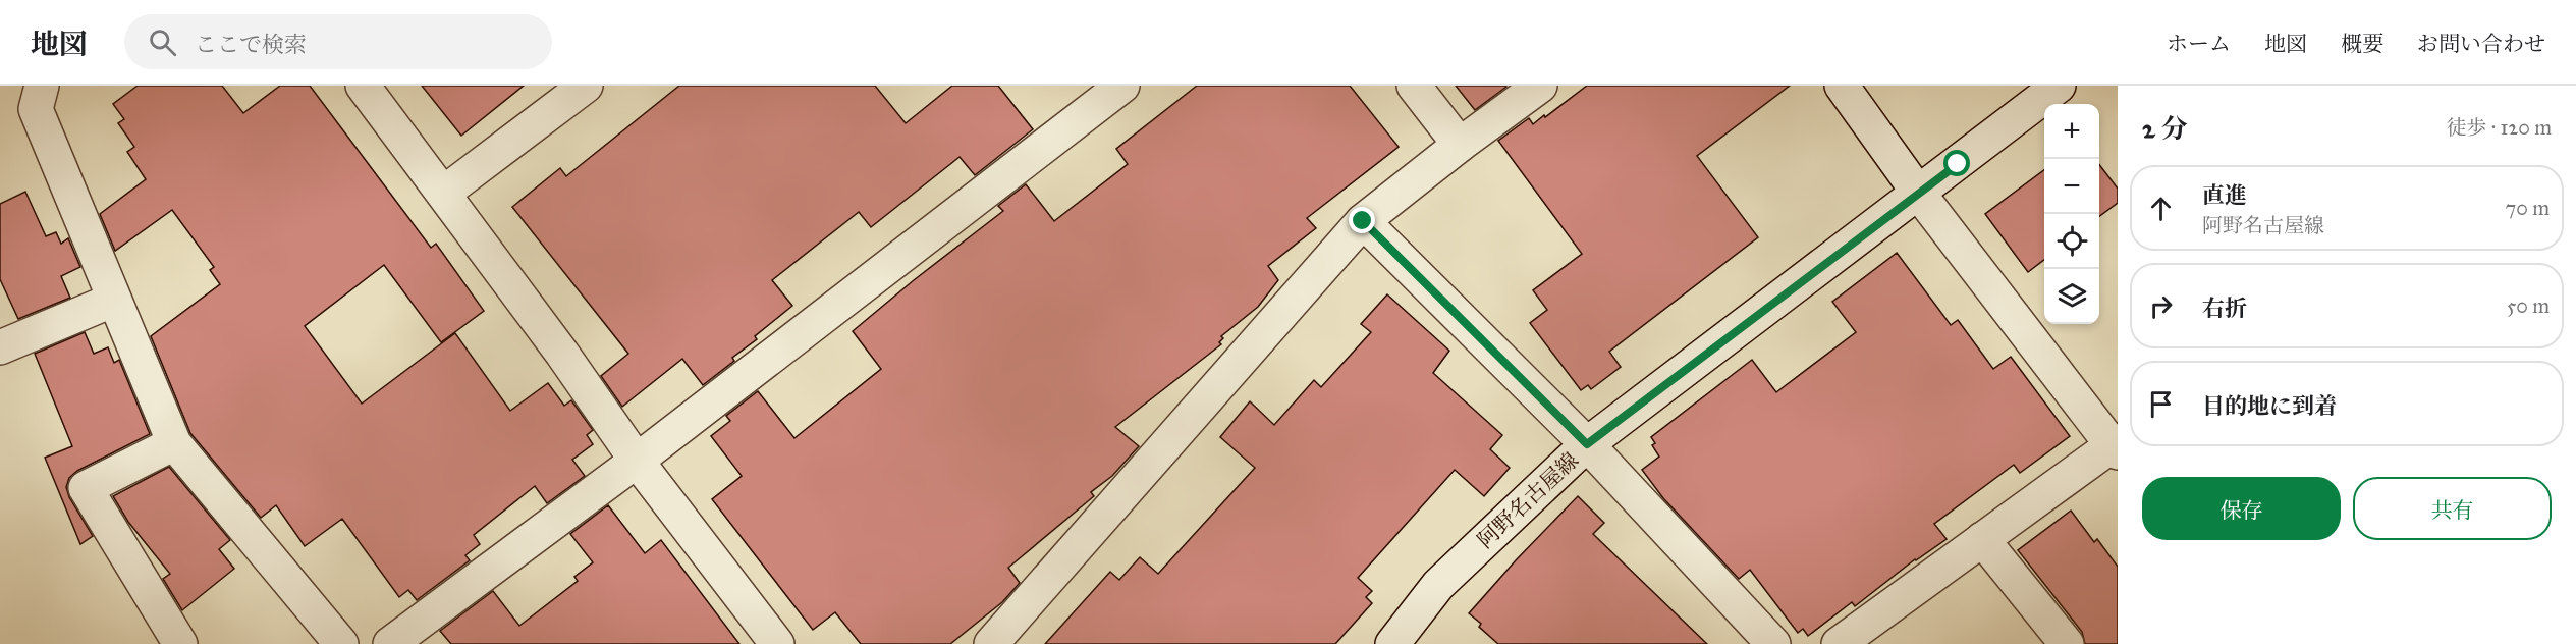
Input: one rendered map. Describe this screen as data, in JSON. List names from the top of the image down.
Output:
{
  "streets": {
    "street": ["阿野名古屋線"]
  },
  "page": {
    "header": "地図",
    "search": "ここで検索",
    "nav": [
      "ホーム",
      "地図",
      "概要",
      "お問い合わせ"
    ],
    "heading": ["2 分", "徒歩 · 120 m"],
    "map_buttons": ["+", "−"],
    "list": [
      ["直進", "阿野名古屋線", "70 m"],
      ["右折", "50 m"],
      "目的地に到着"
    ],
    "buttons": ["保存", "共有"]
  }
}
